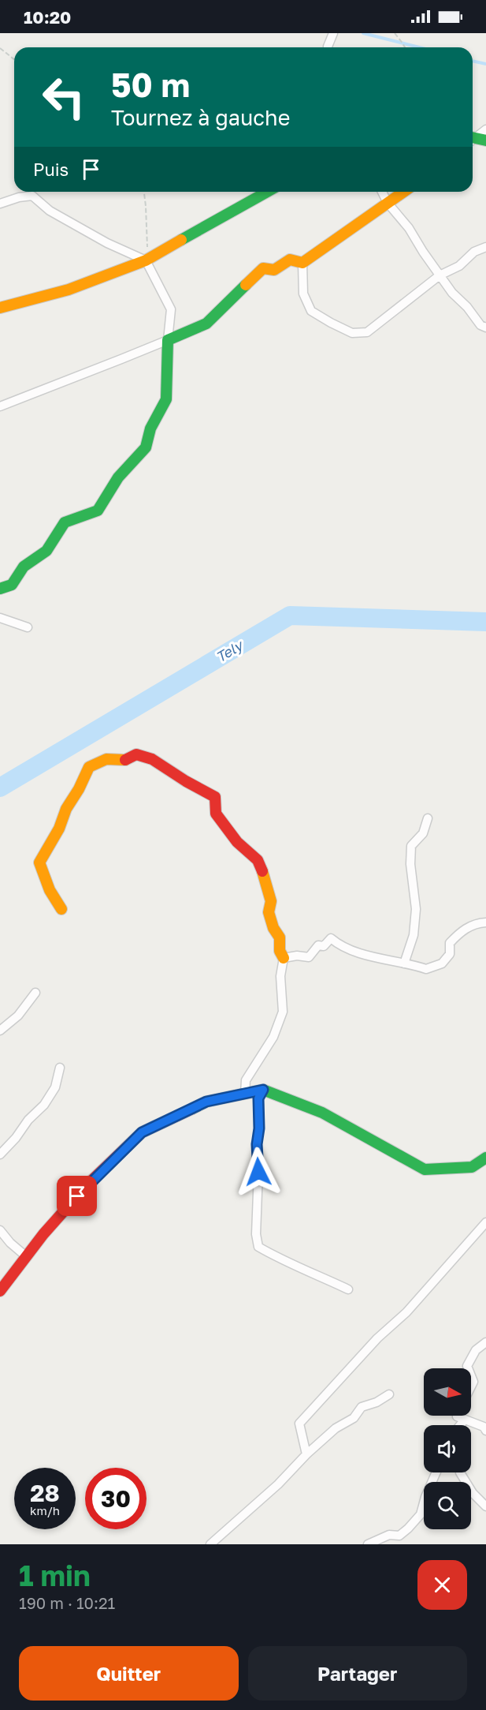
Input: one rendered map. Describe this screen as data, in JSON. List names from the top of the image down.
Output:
{
  "water": ["Tely"],
  "north": "right",
  "page": {
    "status": "10:20",
    "turn": ["50 m", "Tournez à gauche"],
    "then": "Puis",
    "speed": "28 km/h",
    "limit": "30",
    "heading": ["1 min", "190 m · 10:21"],
    "buttons": ["Quitter", "Partager"]
  }
}
